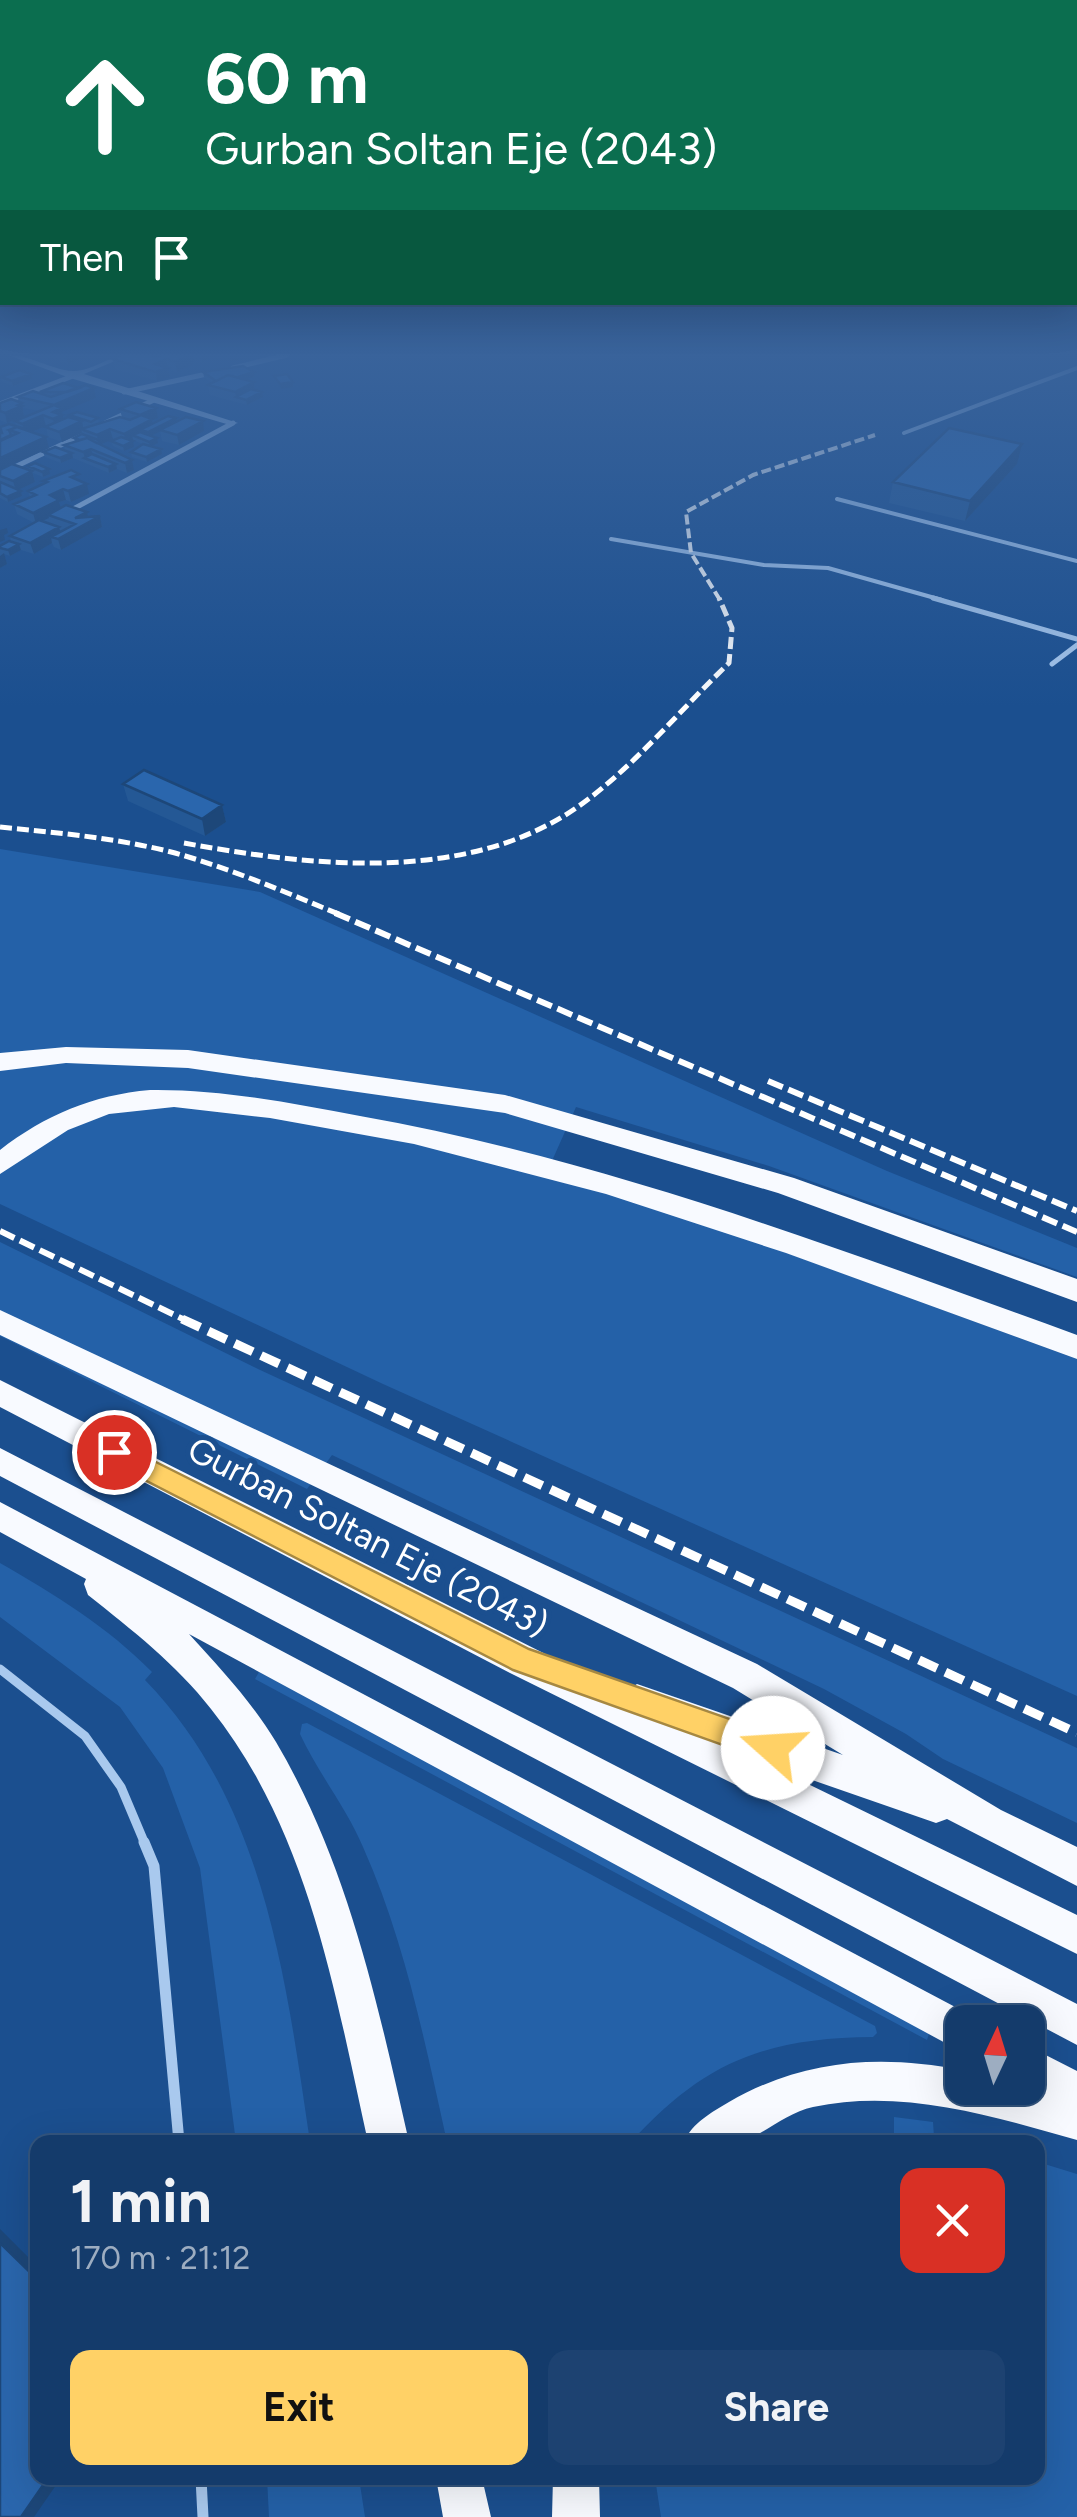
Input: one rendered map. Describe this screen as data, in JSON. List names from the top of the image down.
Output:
{
  "streets": {
    "highway": ["Gurban Soltan Eje (2043)"]
  },
  "north": "top",
  "page": {
    "turn": ["60 m", "Gurban Soltan Eje (2043)"],
    "then": "Then",
    "heading": ["1 min", "170 m · 21:12"],
    "buttons": ["Exit", "Share"]
  }
}
